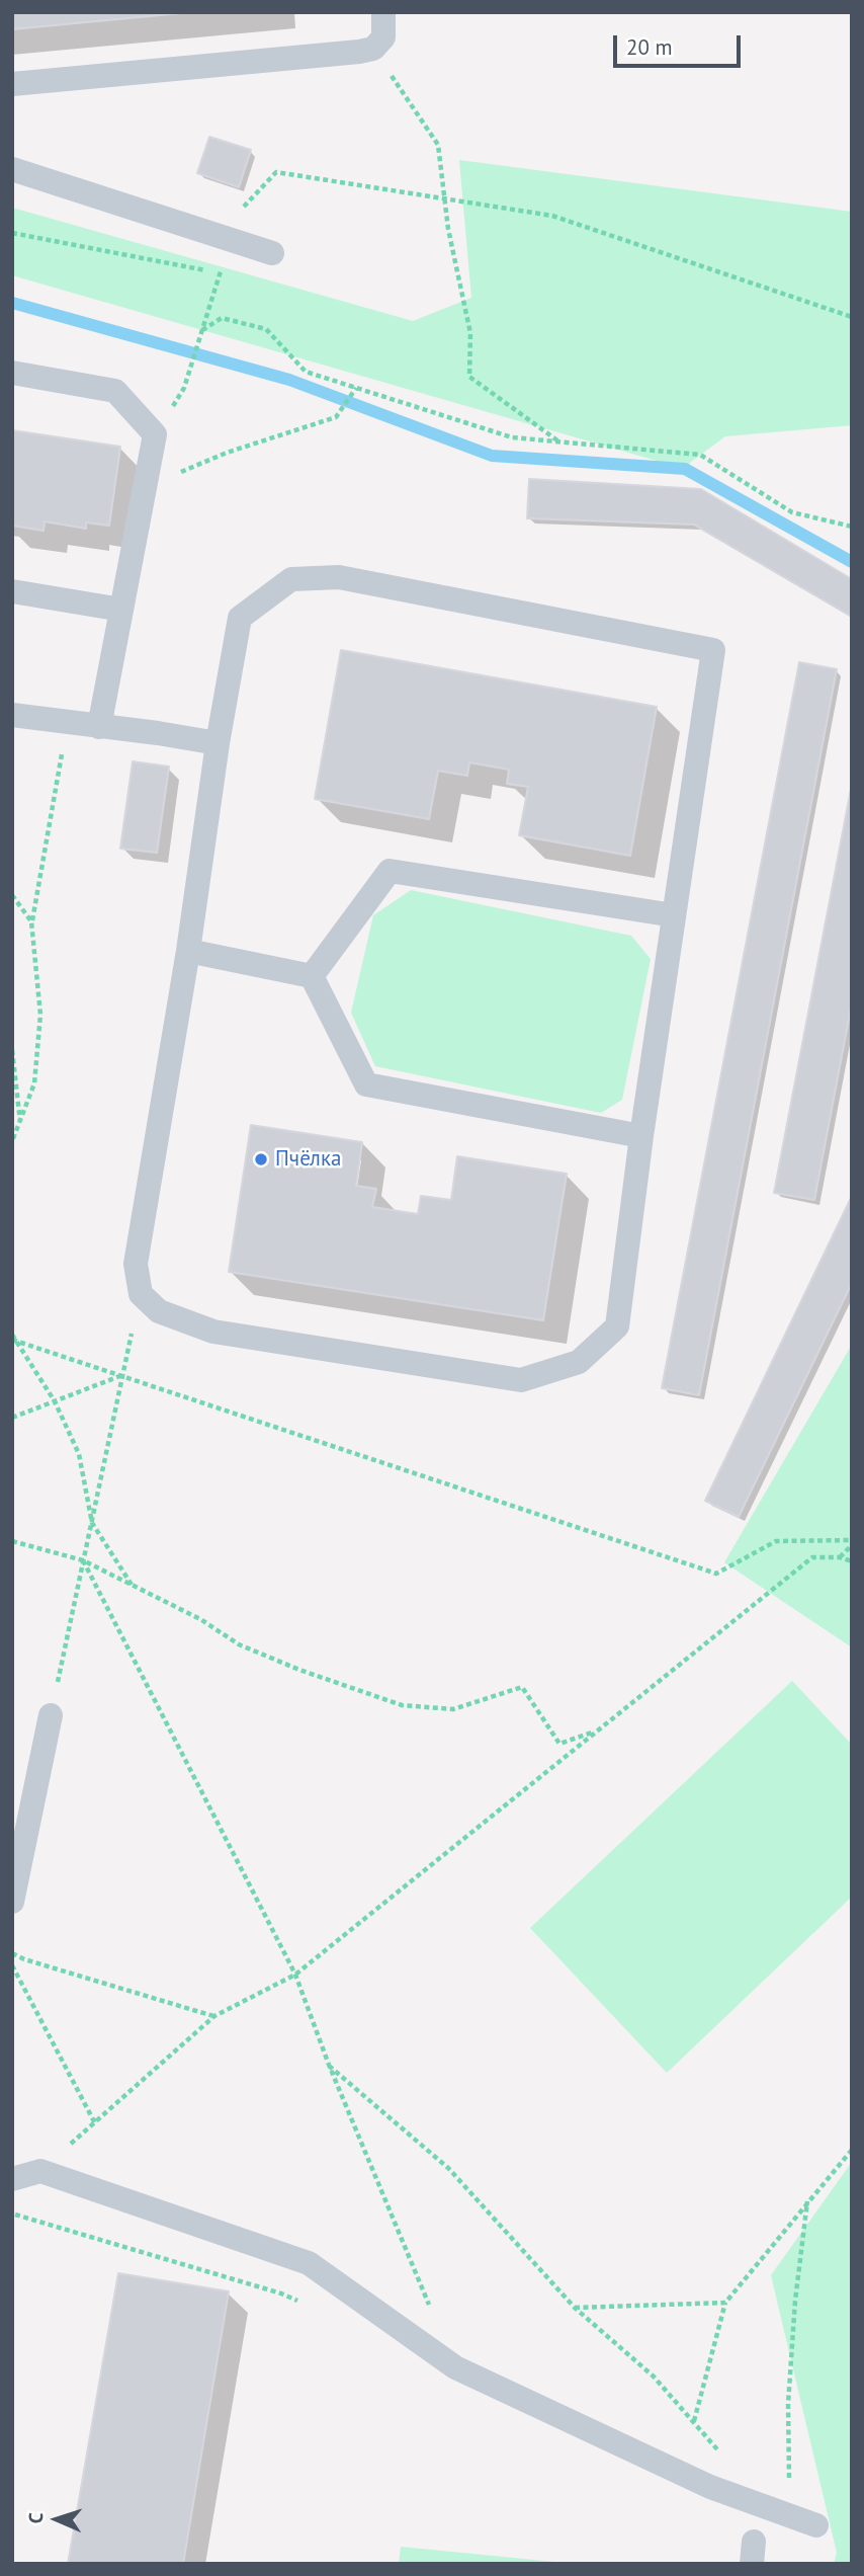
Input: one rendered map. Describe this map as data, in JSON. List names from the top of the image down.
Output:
{
  "places": ["Пчёлка"],
  "scale_bar": "20 m",
  "north": "left"
}
